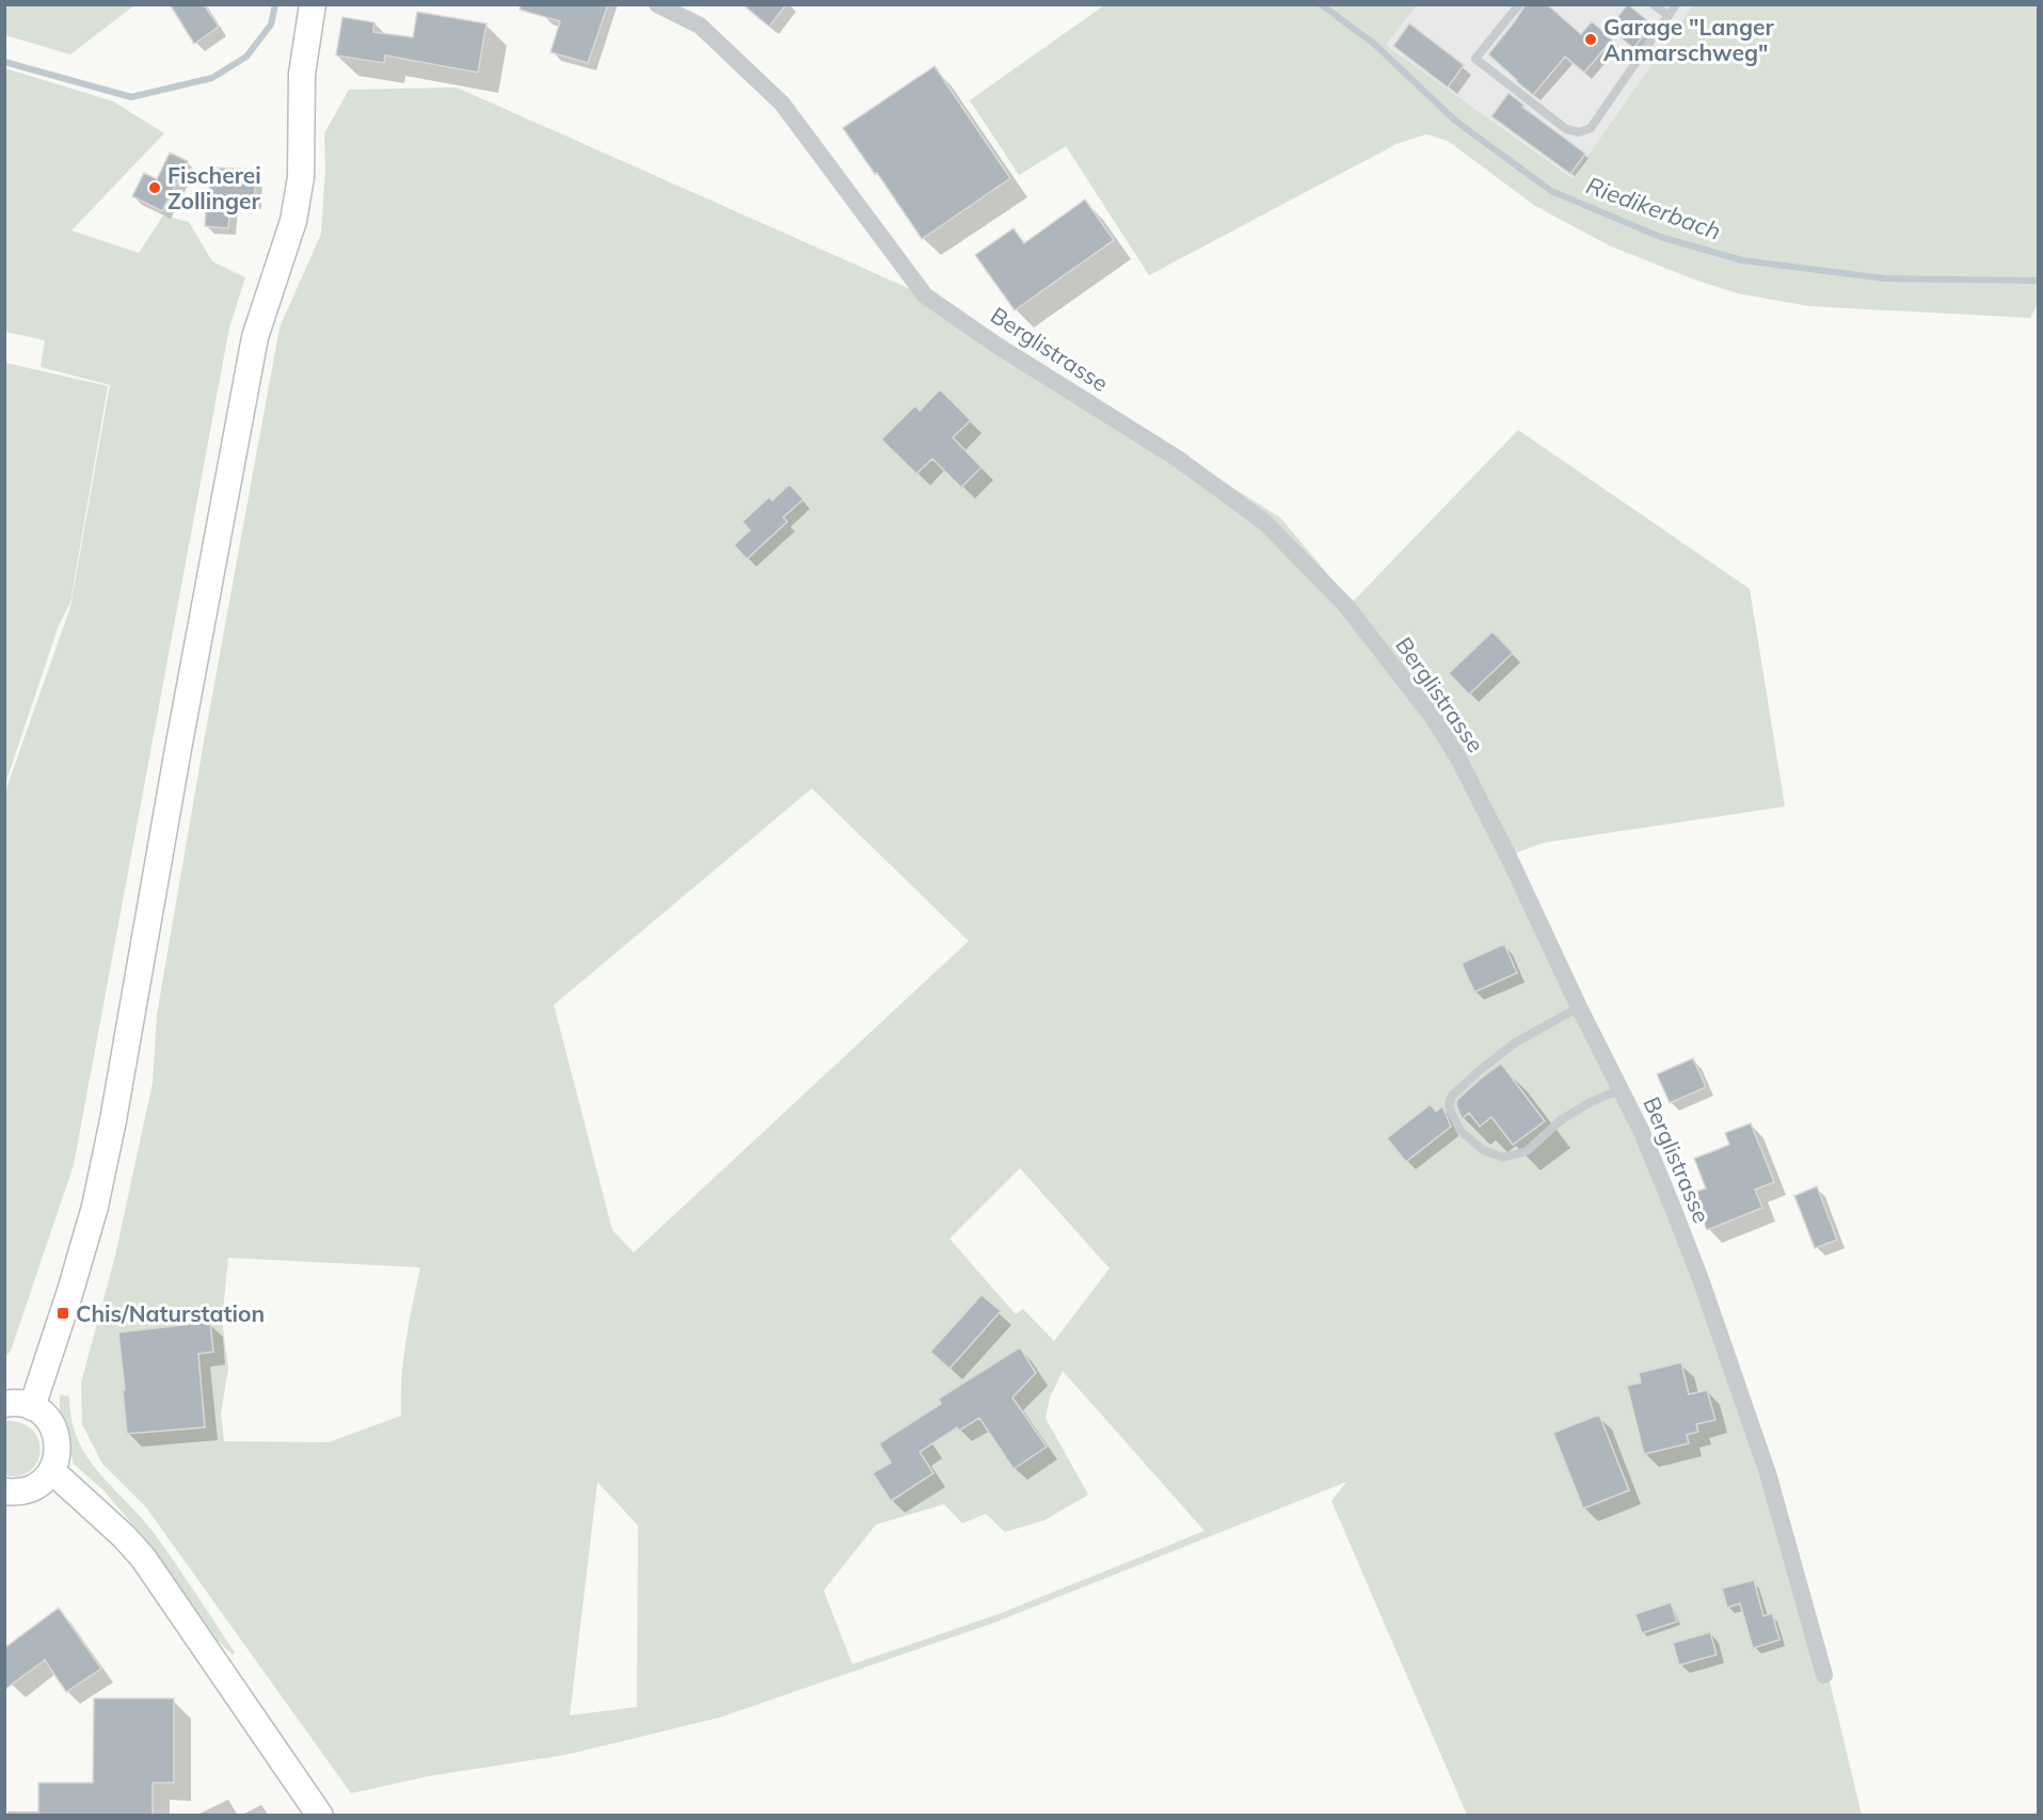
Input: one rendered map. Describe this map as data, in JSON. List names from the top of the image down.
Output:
{
  "streets": {
    "street": ["Berglistrasse"]
  },
  "water": ["Riedikerbach"],
  "places": {
    "other": ["Garage \"Langer Anmarschweg\"", "Fischerei Zollinger"],
    "transit": ["Chis/Naturstation"]
  }
}
